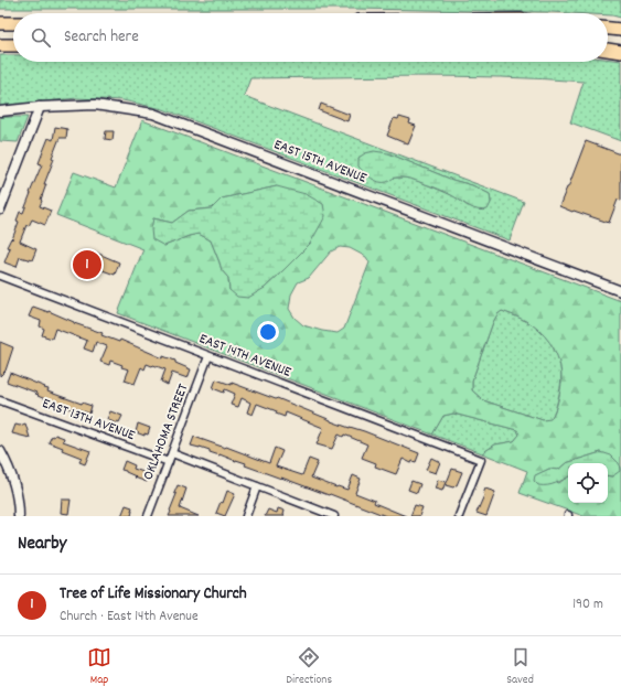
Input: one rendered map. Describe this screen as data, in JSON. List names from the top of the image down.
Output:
{
  "streets": {
    "street": [
      "EAST 15TH AVENUE",
      "EAST 14TH AVENUE",
      "EAST 13TH AVENUE",
      "OKLAHOMA STREET"
    ]
  },
  "crossings": [
    ["EAST 14TH AVENUE", "OKLAHOMA STREET"],
    ["EAST 13TH AVENUE", "OKLAHOMA STREET"]
  ],
  "page": {
    "search": "Search here",
    "pins": "1",
    "heading": "Nearby",
    "list": [
      {
        "mark": "1",
        "name": "Tree of Life Missionary Church",
        "note": "Church · East 14th Avenue",
        "value": "190 m"
      }
    ],
    "nav": ["Map", "Directions", "Saved"]
  }
}
